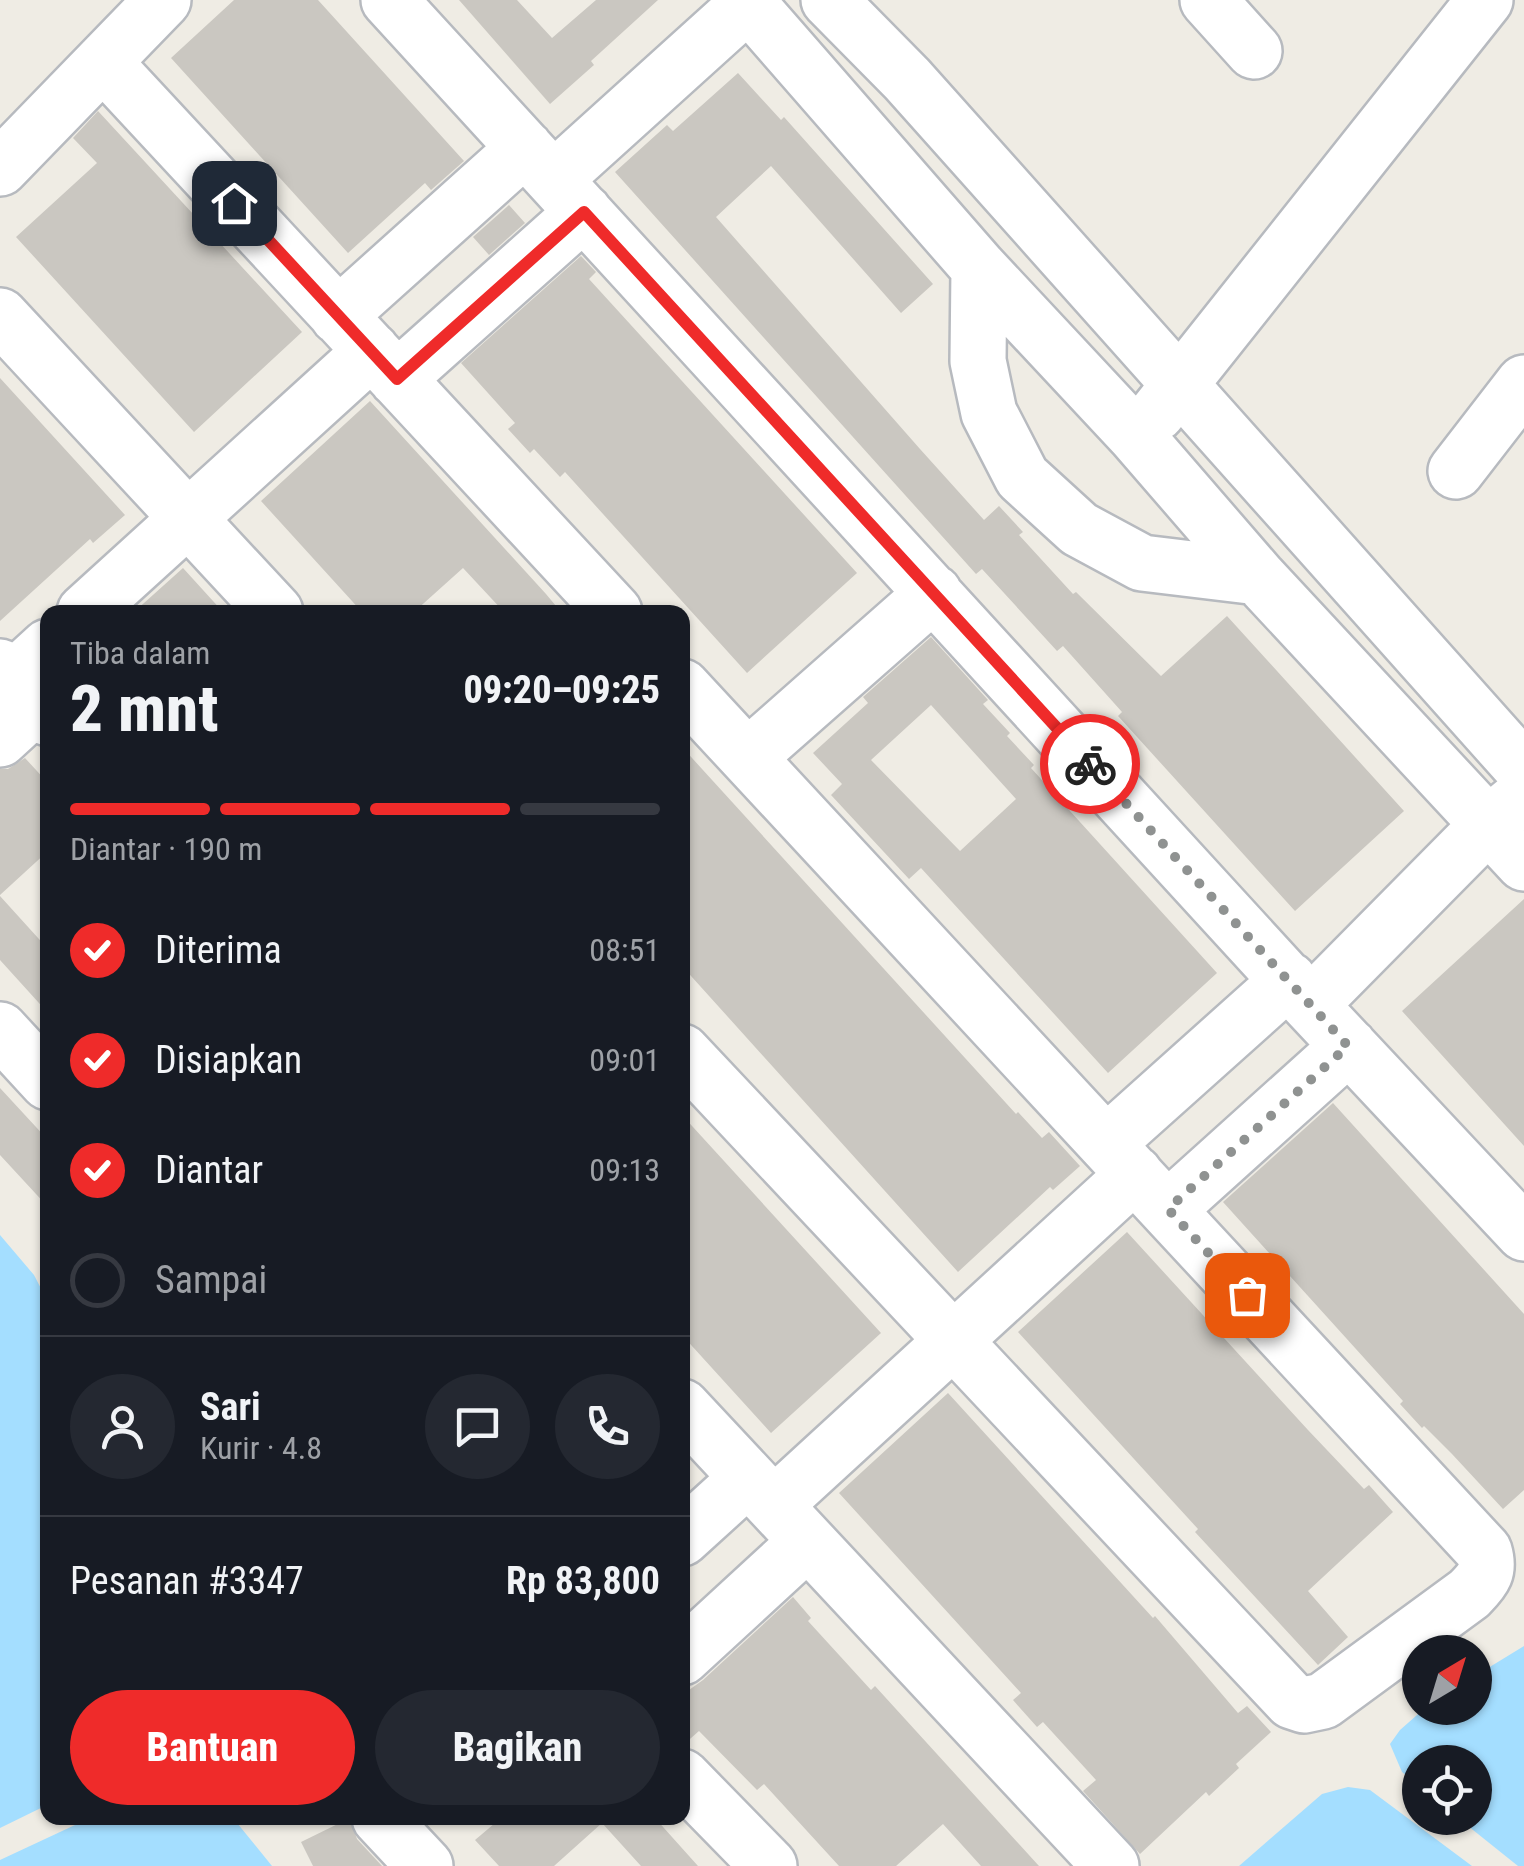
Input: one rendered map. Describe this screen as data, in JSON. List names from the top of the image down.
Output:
{
  "north": "top right",
  "page": {
    "heading": ["2 mnt", "Tiba dalam", "09:20–09:25"],
    "panel": [
      "Sari",
      "Kurir · 4.8",
      "Pesanan #3347",
      "Rp 83,800"
    ],
    "bar": "Diantar · 190 m",
    "list": [
      ["Diterima", "08:51"],
      ["Disiapkan", "09:01"],
      ["Diantar", "09:13"],
      "Sampai"
    ],
    "buttons": ["Bantuan", "Bagikan"]
  }
}
